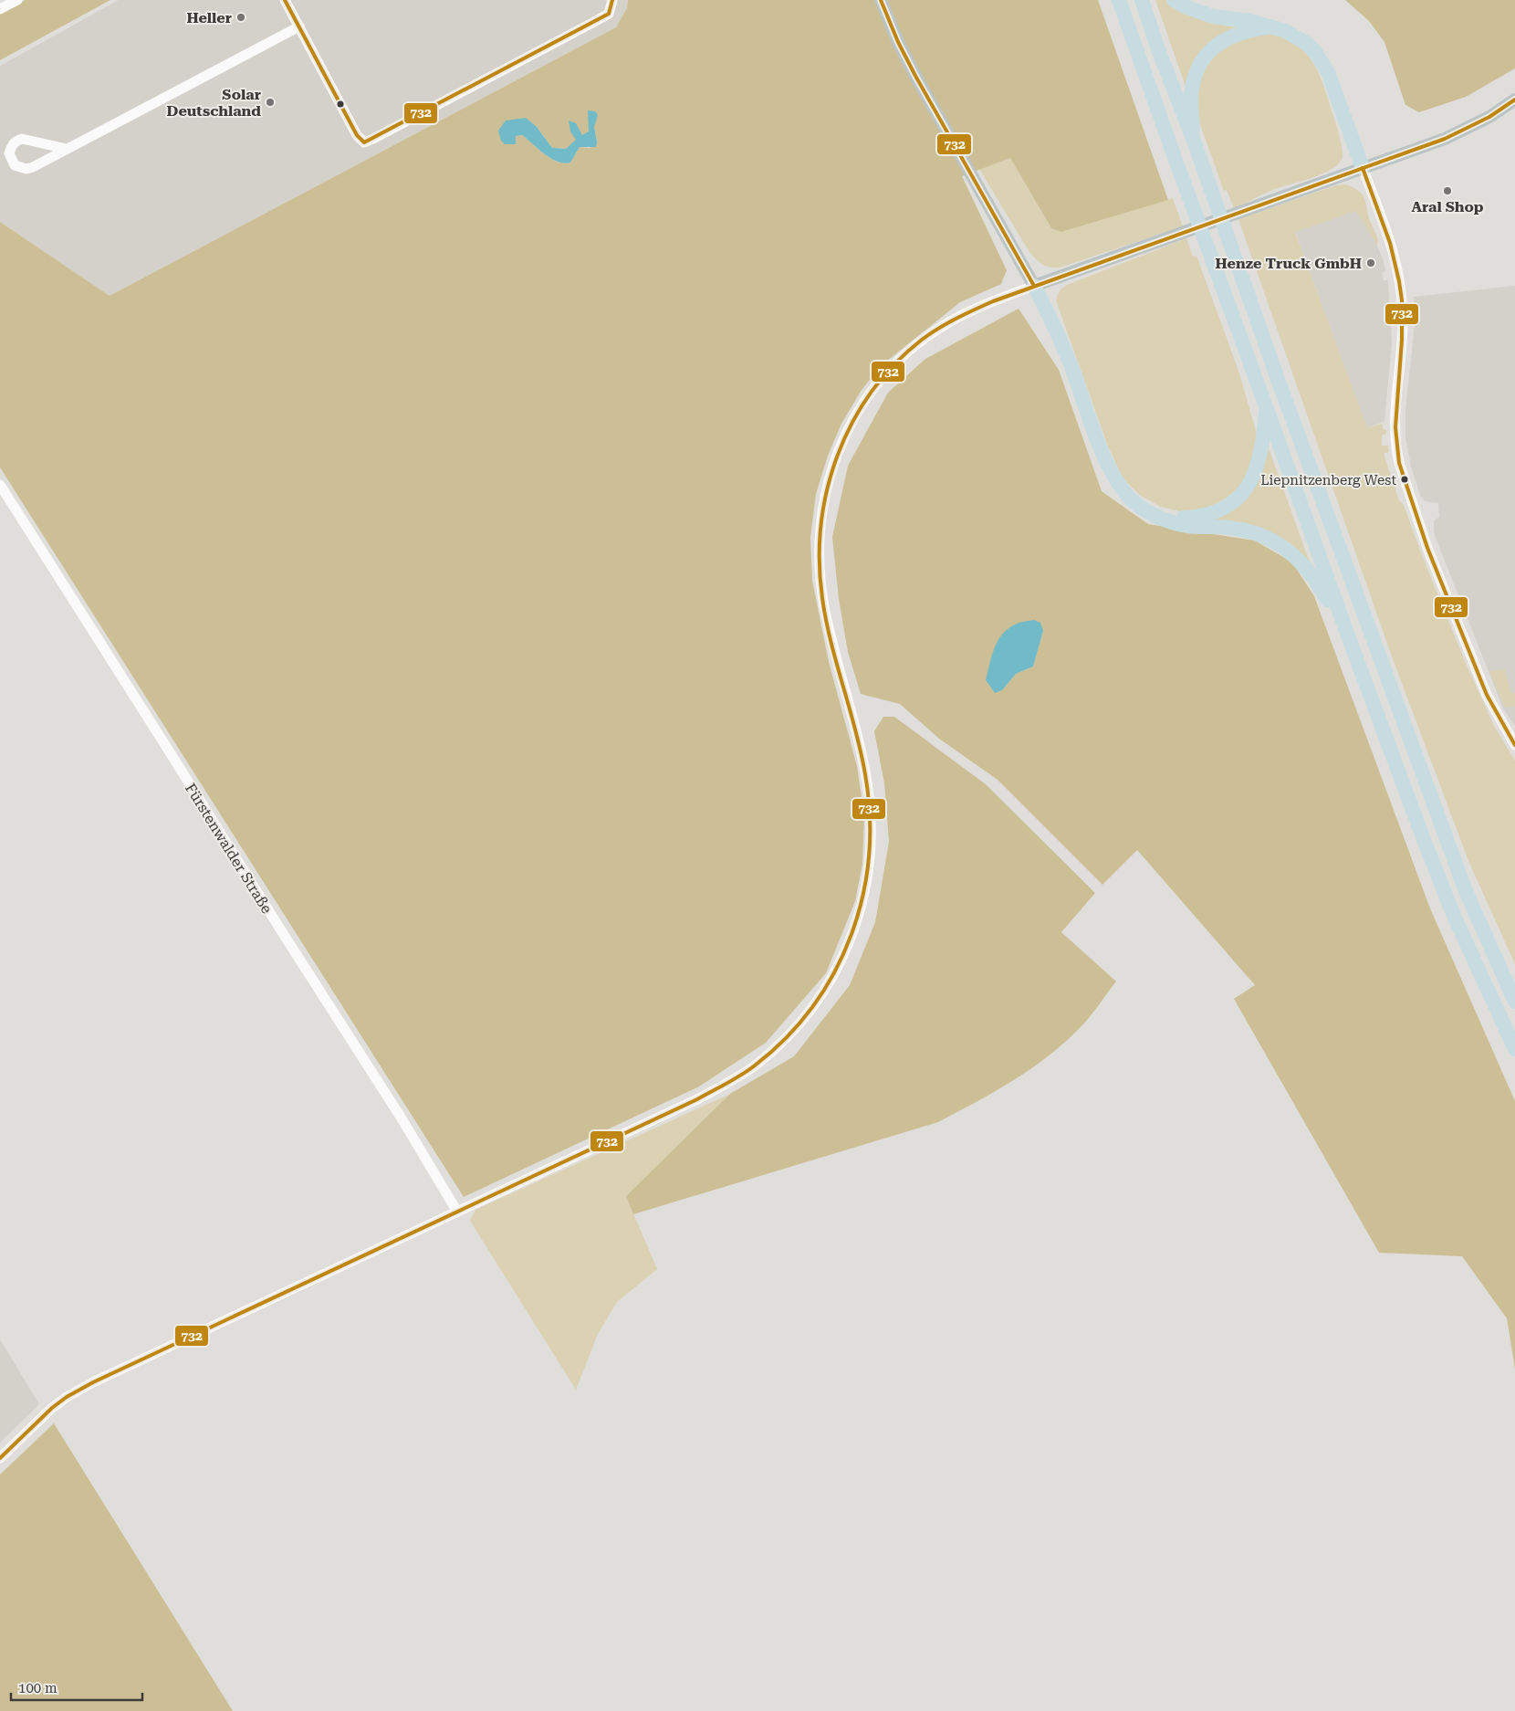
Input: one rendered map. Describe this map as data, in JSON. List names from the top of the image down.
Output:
{
  "streets": {
    "street": ["Fürstenwalder Straße"]
  },
  "places": [
    "Heller",
    "Solar Deutschland",
    "Aral Shop",
    "Henze Truck GmbH",
    "Liepnitzenberg West"
  ],
  "lines": ["transit line 732"],
  "scale_bar": "100 m"
}
